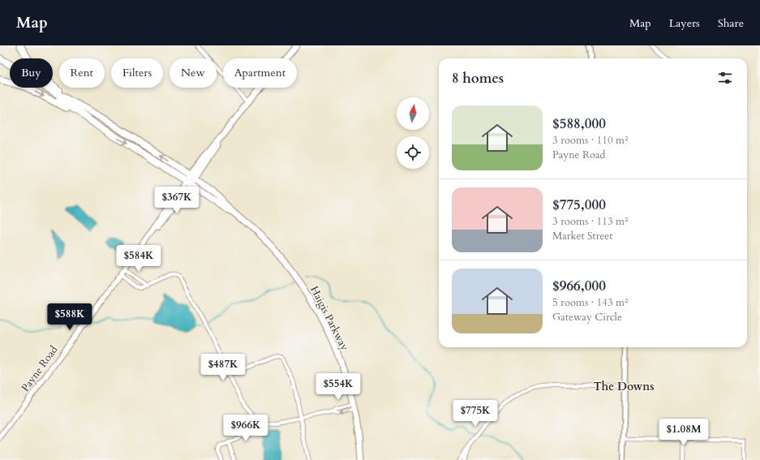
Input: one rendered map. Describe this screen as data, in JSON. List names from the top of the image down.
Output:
{
  "streets": {
    "main road": ["Haigis Parkway", "Payne Road"]
  },
  "crossings": [
    ["Haigis Parkway", "Payne Road"]
  ],
  "districts": ["The Downs"],
  "north": "top",
  "page": {
    "header": "Map",
    "nav": ["Map", "Layers", "Share"],
    "chip": [
      "Buy",
      "Rent",
      "Filters",
      "New",
      "Apartment"
    ],
    "heading": "8 homes",
    "list": [
      {
        "name": "$588,000",
        "note": "3 rooms · 110 m² · Payne Road"
      },
      {
        "name": "$775,000",
        "note": "3 rooms · 113 m² · Market Street"
      },
      {
        "name": "$966,000",
        "note": "5 rooms · 143 m² · Gateway Circle"
      }
    ],
    "price": [
      "$367K",
      "$584K",
      "$588K",
      "$487K",
      "$554K",
      "$775K",
      "$966K",
      "$1.08M"
    ]
  }
}
